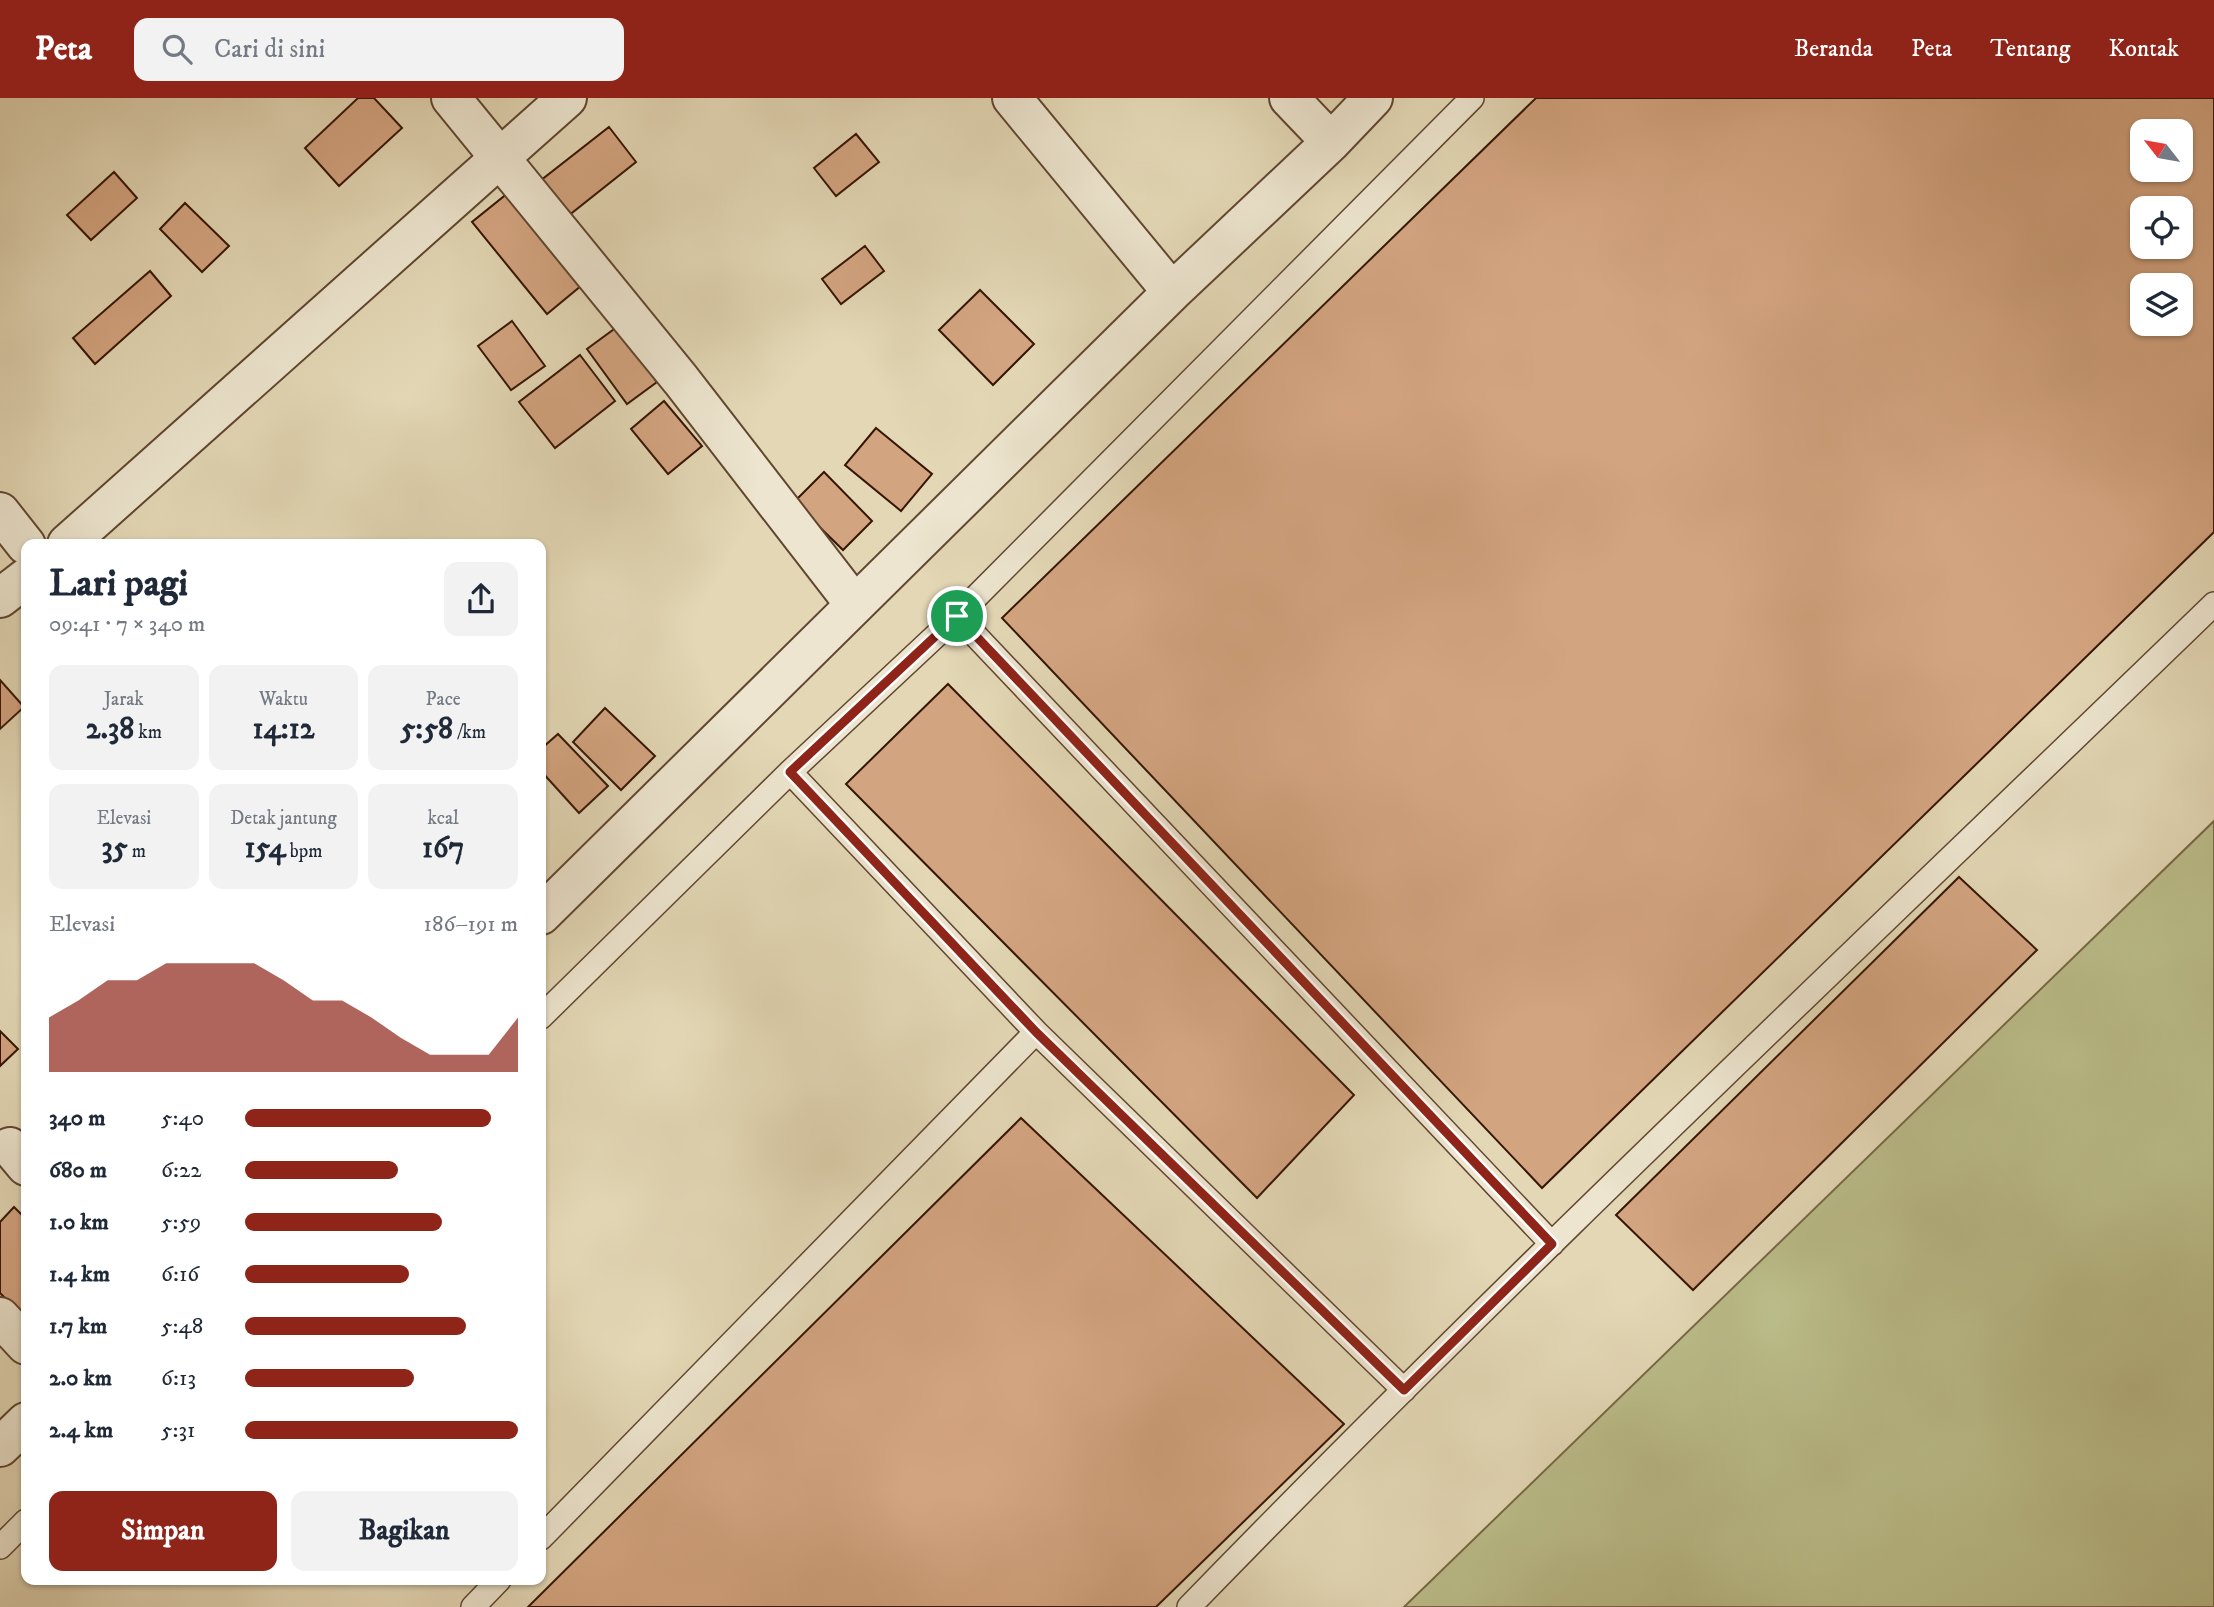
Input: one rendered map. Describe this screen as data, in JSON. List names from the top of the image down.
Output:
{
  "north": "top left",
  "page": {
    "header": "Peta",
    "search": "Cari di sini",
    "nav": [
      "Beranda",
      "Peta",
      "Tentang",
      "Kontak"
    ],
    "heading": ["Lari pagi", "09:41 · 7 × 340 m"],
    "stats": [
      ["Jarak", "2.38 km"],
      ["Waktu", "14:12"],
      ["Pace", "5:58 /km"],
      ["Elevasi", "35 m"],
      ["Detak jantung", "154 bpm"],
      ["kcal", "167"]
    ],
    "chart": ["Elevasi", "186–191 m"],
    "list": [
      {
        "name": "340 m",
        "note": "5:40"
      },
      {
        "name": "680 m",
        "note": "6:22"
      },
      {
        "name": "1.0 km",
        "note": "5:59"
      },
      {
        "name": "1.4 km",
        "note": "6:16"
      },
      {
        "name": "1.7 km",
        "note": "5:48"
      },
      {
        "name": "2.0 km",
        "note": "6:13"
      },
      {
        "name": "2.4 km",
        "note": "5:31"
      }
    ],
    "buttons": ["Simpan", "Bagikan"]
  }
}
